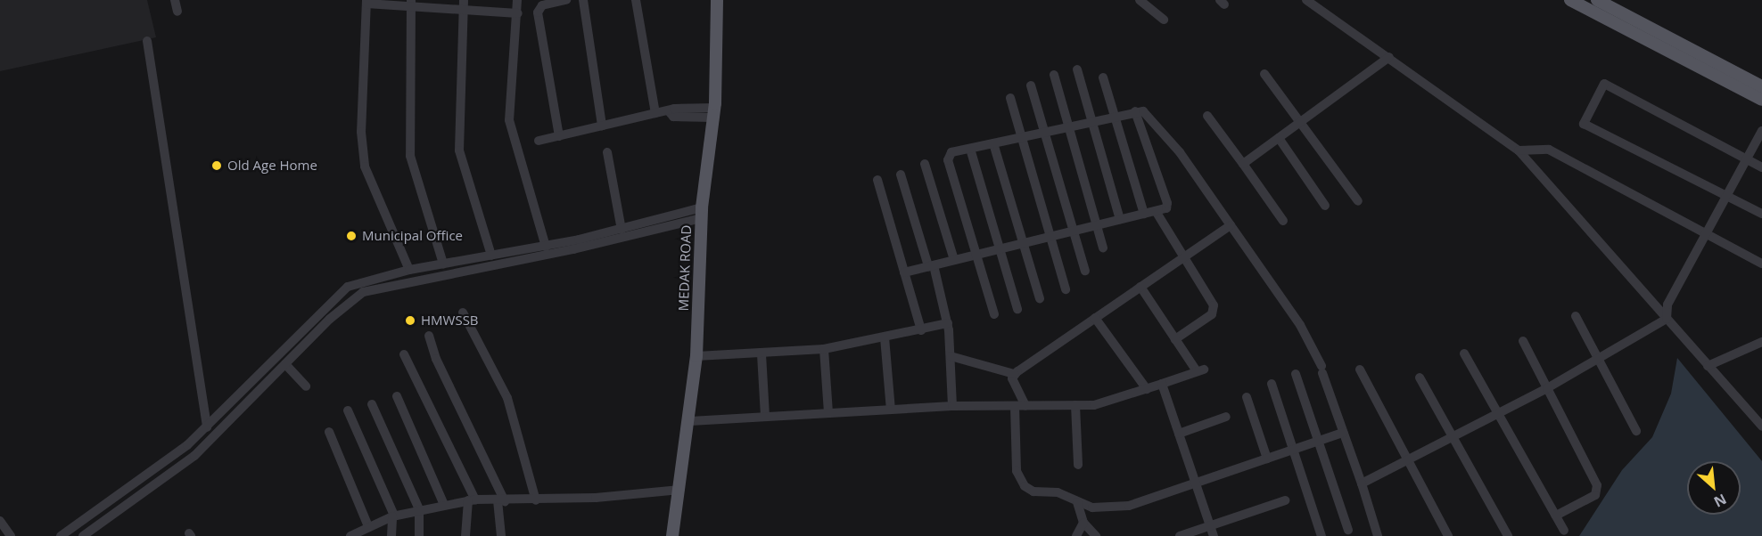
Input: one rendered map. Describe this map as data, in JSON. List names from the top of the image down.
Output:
{
  "streets": {
    "main road": ["MEDAK ROAD"]
  },
  "places": ["Old Age Home", "Municipal Office", "HMWSSB"],
  "north": "bottom right"
}
